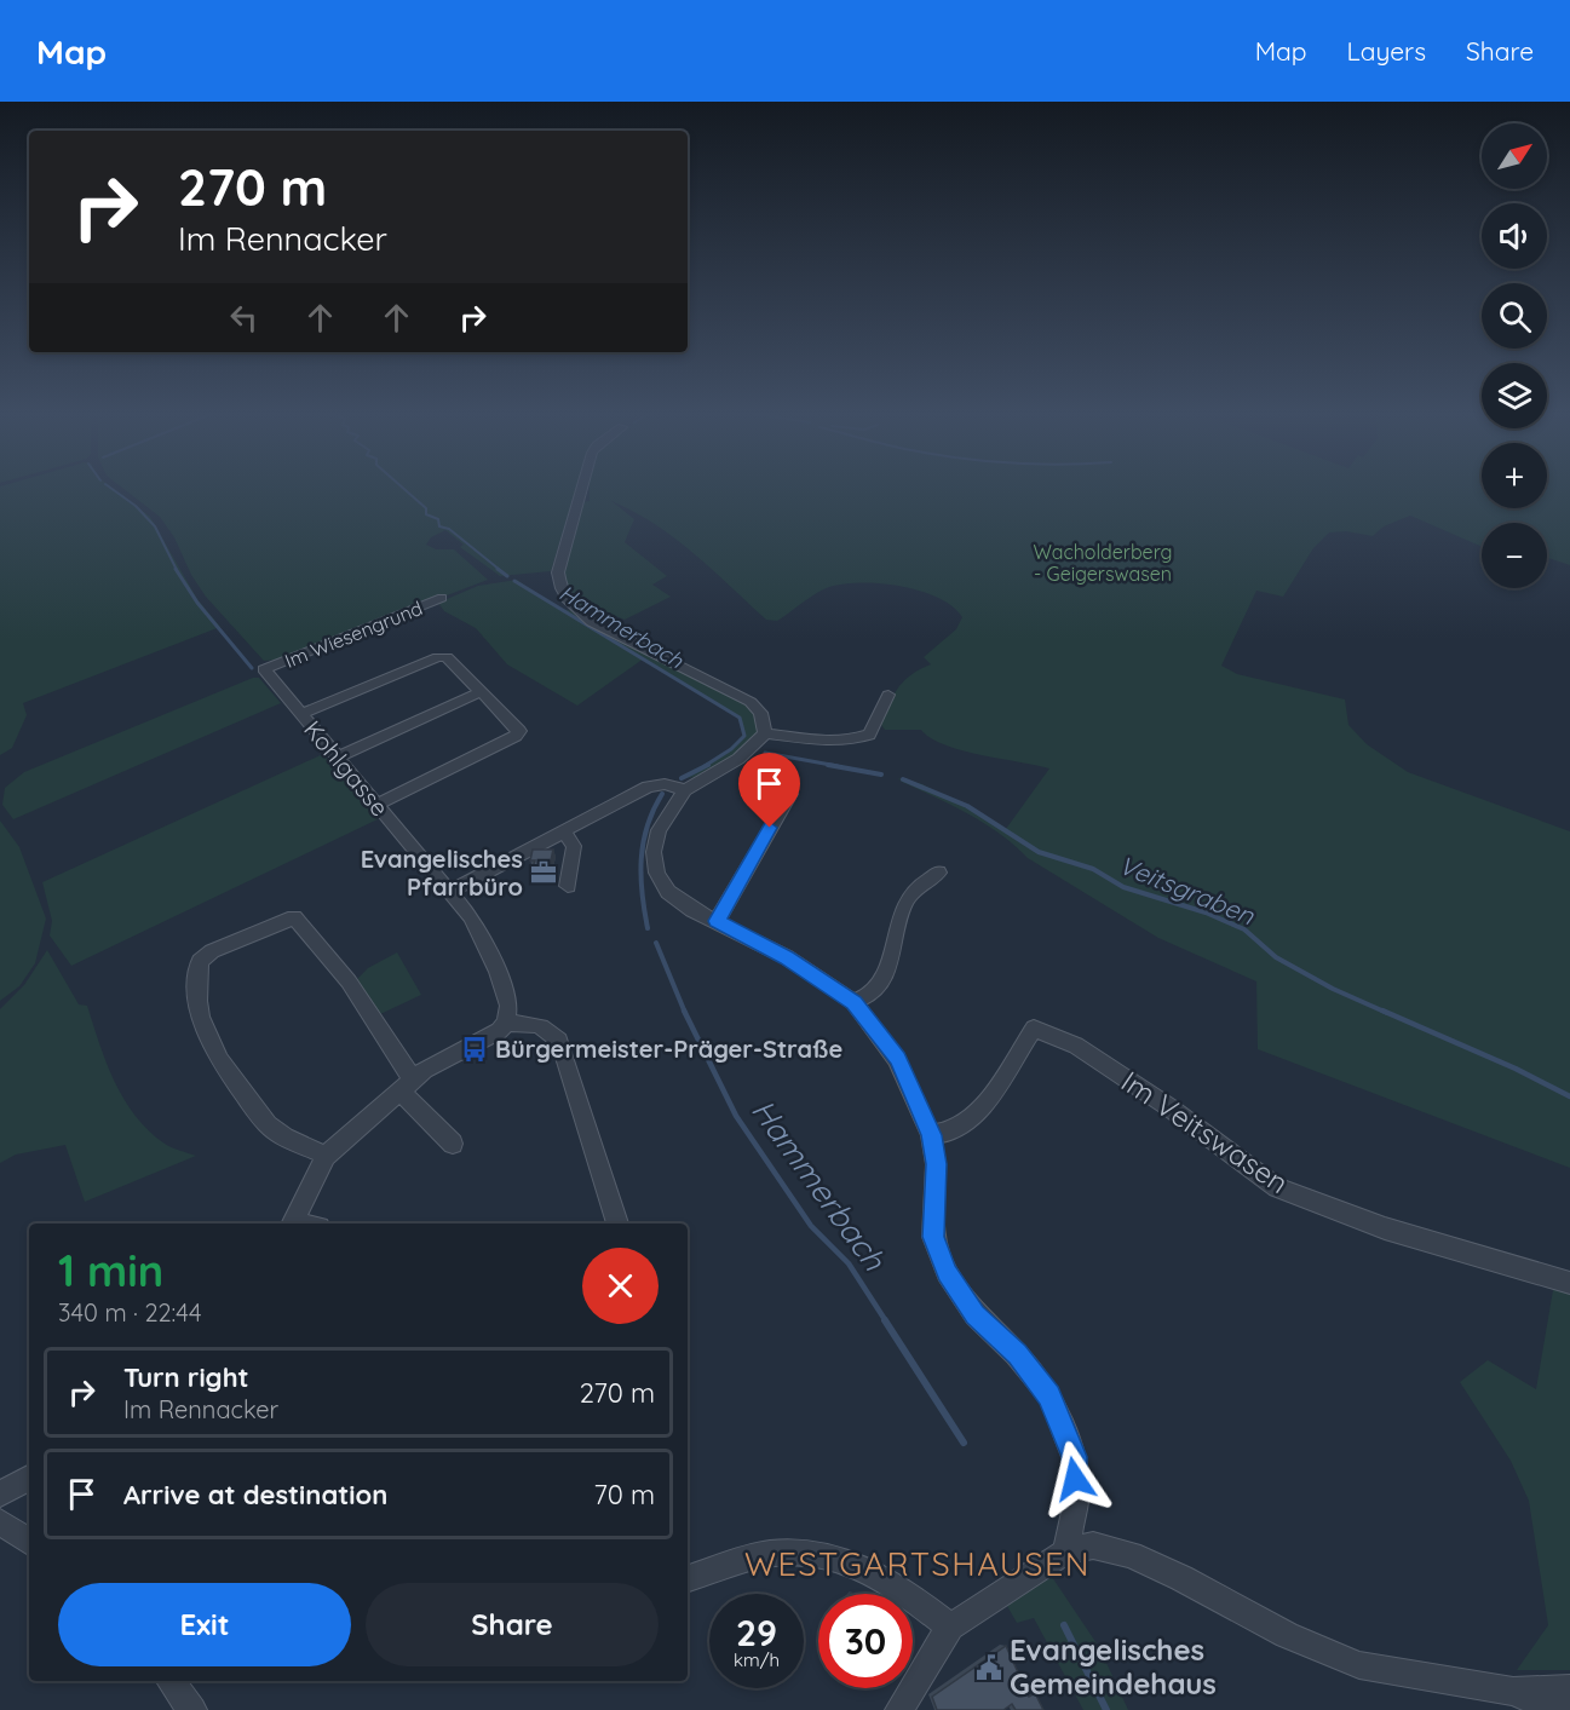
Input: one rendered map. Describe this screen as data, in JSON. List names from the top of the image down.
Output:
{
  "streets": {
    "street": ["Im Wiesengrund", "Kohlgasse", "Im Veitswasen"]
  },
  "crossings": [
    ["Im Wiesengrund", "Kohlgasse"]
  ],
  "districts": ["WESTGARTSHAUSEN"],
  "water": ["Hammerbach", "Veitsgraben"],
  "parks": ["Wacholderberg - Geigerswasen"],
  "places": {
    "office": ["Evangelisches Pfarrbüro"],
    "bus stop": ["Bürgermeister-Präger-Straße"],
    "public building": ["Evangelisches Gemeindehaus"]
  },
  "north": "top right",
  "page": {
    "header": "Map",
    "nav": ["Map", "Layers", "Share"],
    "map_buttons": ["+", "−"],
    "turn": ["270 m", "Im Rennacker"],
    "heading": ["1 min", "340 m · 22:44"],
    "list": [
      {
        "name": "Turn right",
        "note": "Im Rennacker",
        "value": "270 m"
      },
      {
        "name": "Arrive at destination",
        "value": "70 m"
      }
    ],
    "buttons": ["Exit", "Share"],
    "speed": "29 km/h",
    "limit": "30"
  }
}
